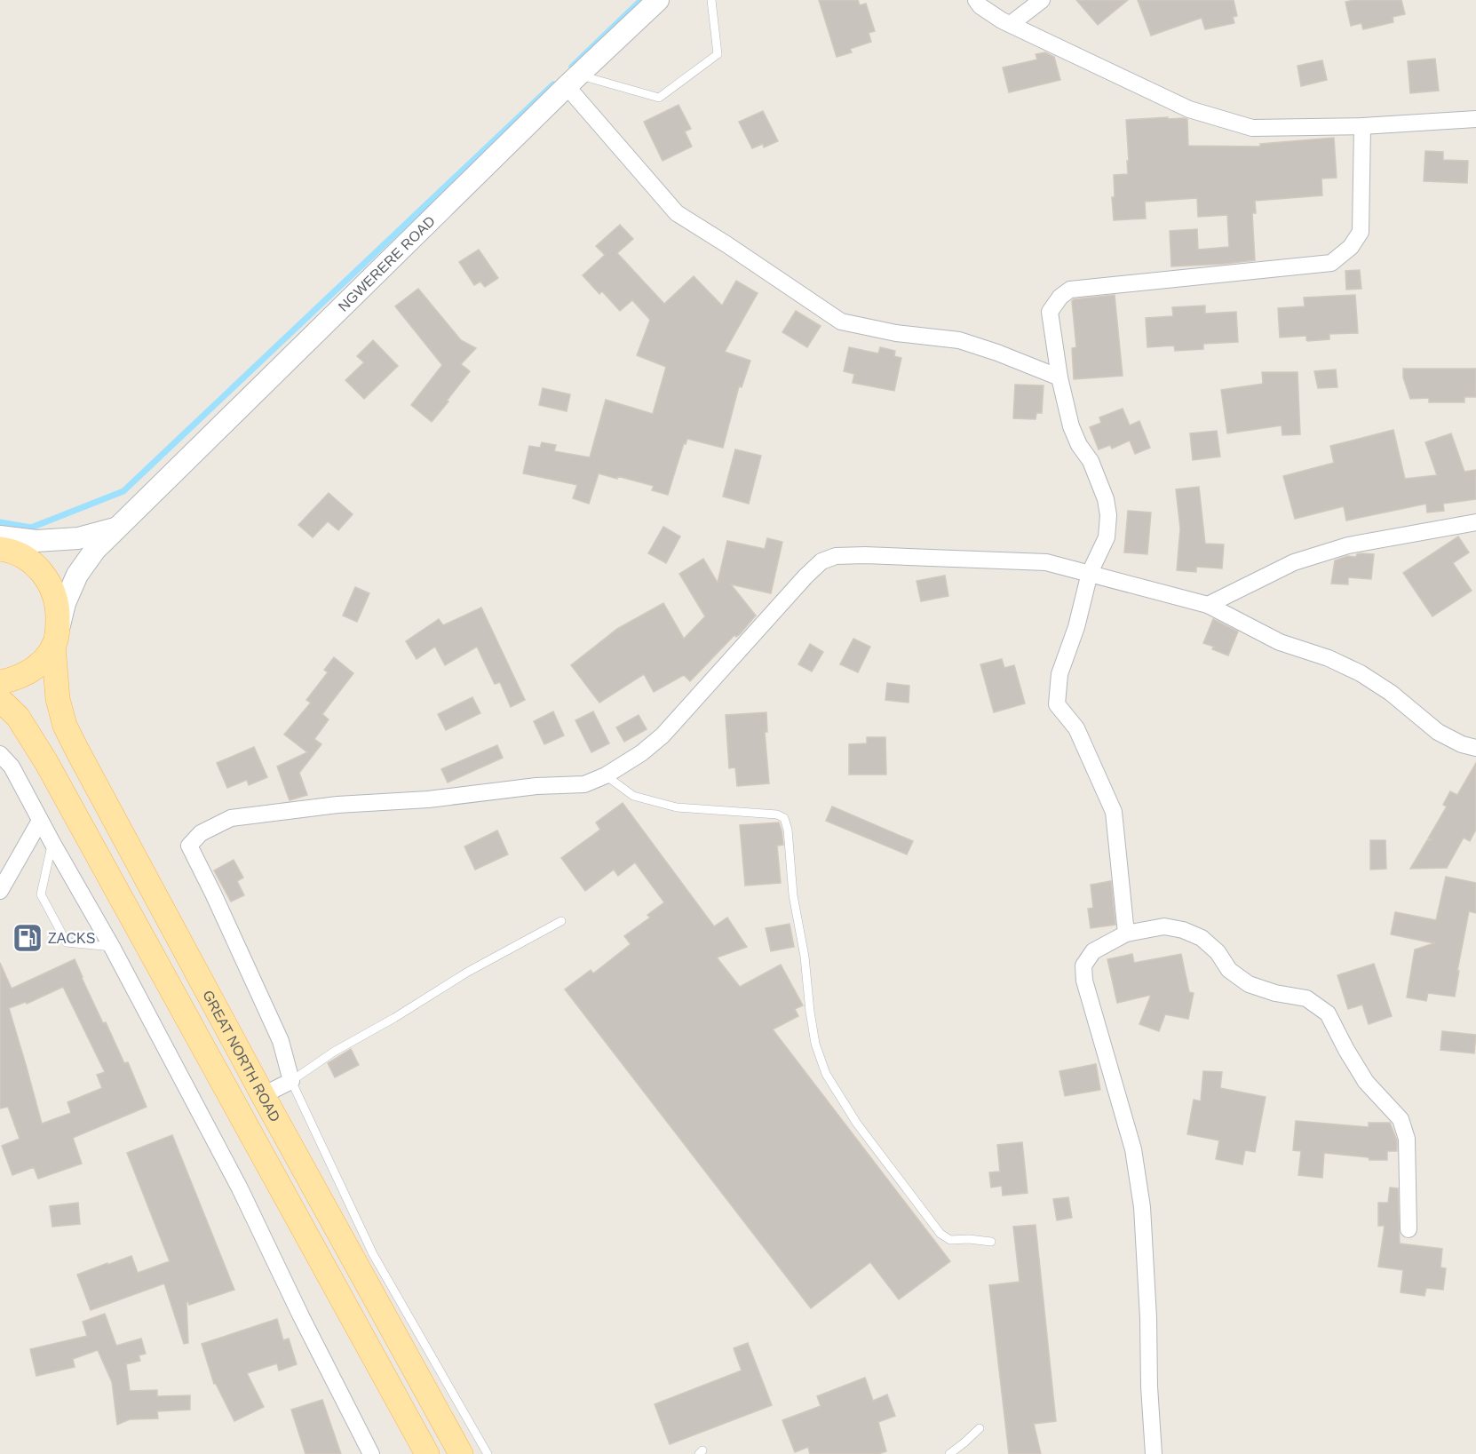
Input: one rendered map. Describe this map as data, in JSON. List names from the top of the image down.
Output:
{
  "streets": {
    "main road": ["NGWERERE ROAD", "GREAT NORTH ROAD"]
  },
  "crossings": [
    ["NGWERERE ROAD", "GREAT NORTH ROAD"]
  ],
  "places": {
    "fuel station": ["ZACKS"]
  }
}
